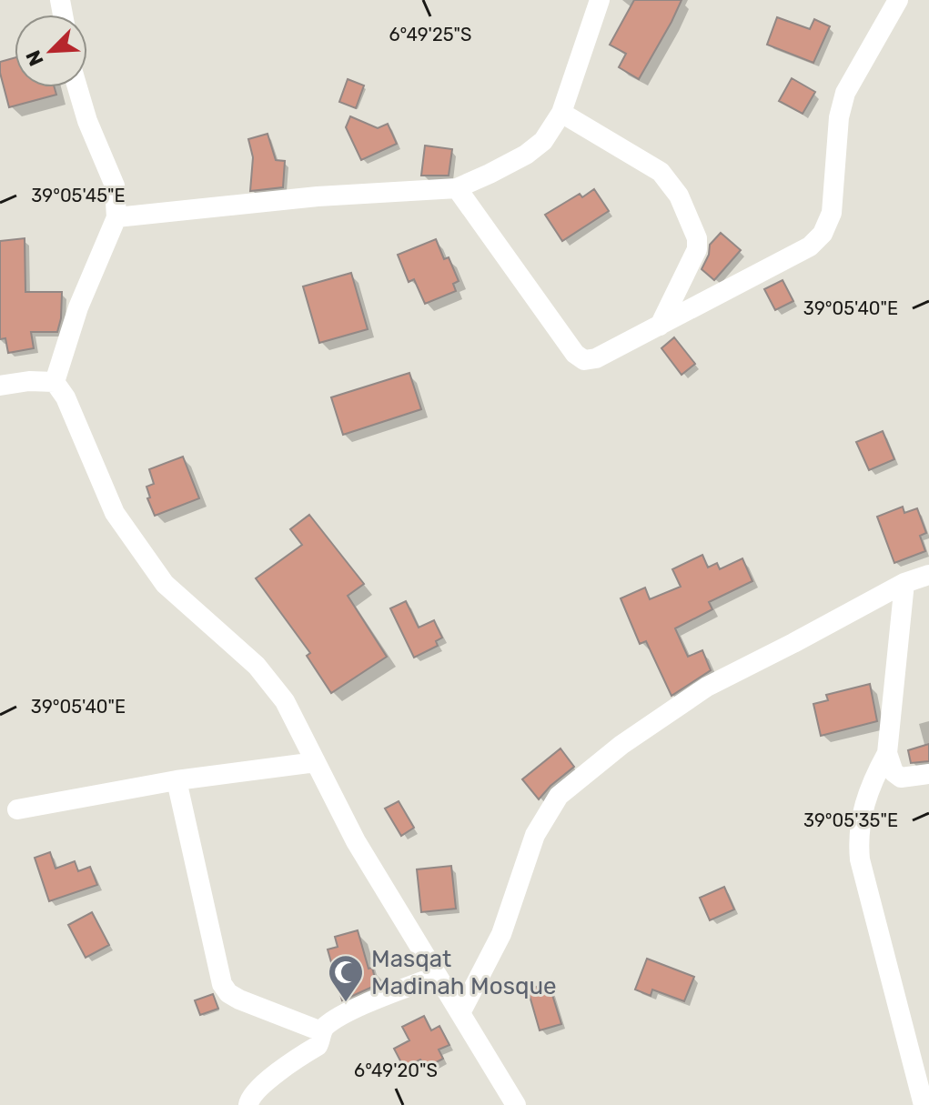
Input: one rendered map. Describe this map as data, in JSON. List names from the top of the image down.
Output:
{
  "places": {
    "mosque": ["Masqat Madinah Mosque"]
  },
  "north": "bottom left",
  "coordinates": [
    "6°49'25\"S",
    "39°05'45\"E",
    "39°05'40\"E",
    "39°05'35\"E",
    "6°49'20\"S"
  ]
}
